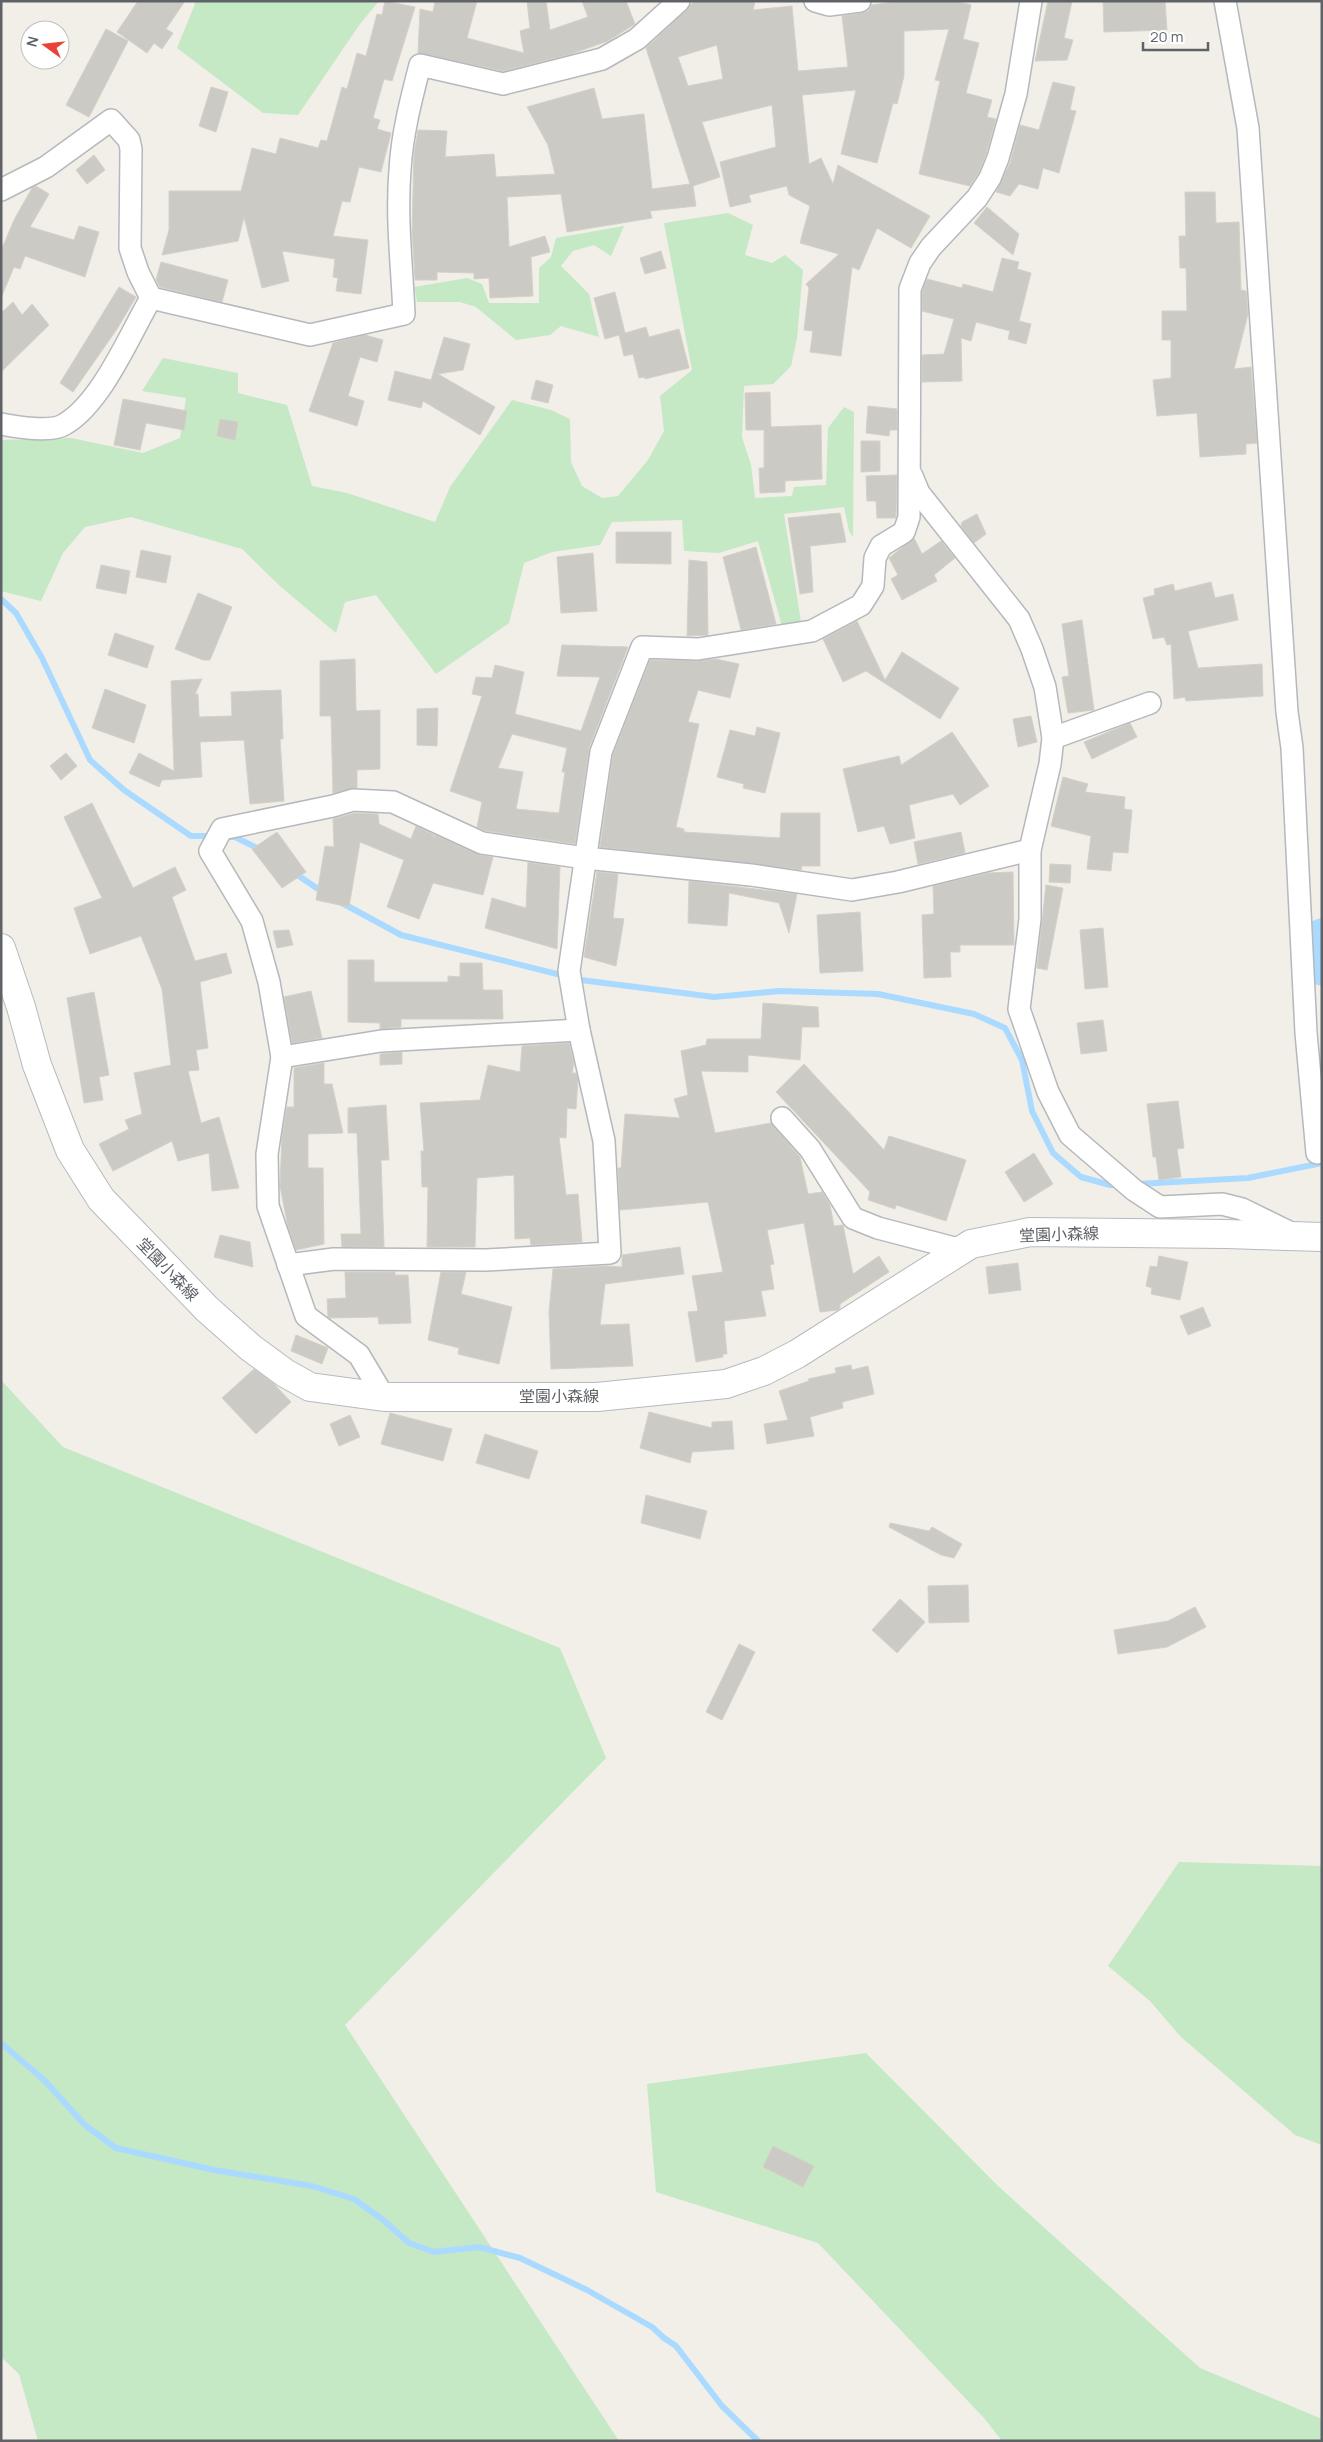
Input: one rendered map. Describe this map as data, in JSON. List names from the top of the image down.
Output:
{
  "streets": {
    "main road": ["堂園小森線"]
  },
  "scale_bar": "20 m",
  "north": "left"
}
